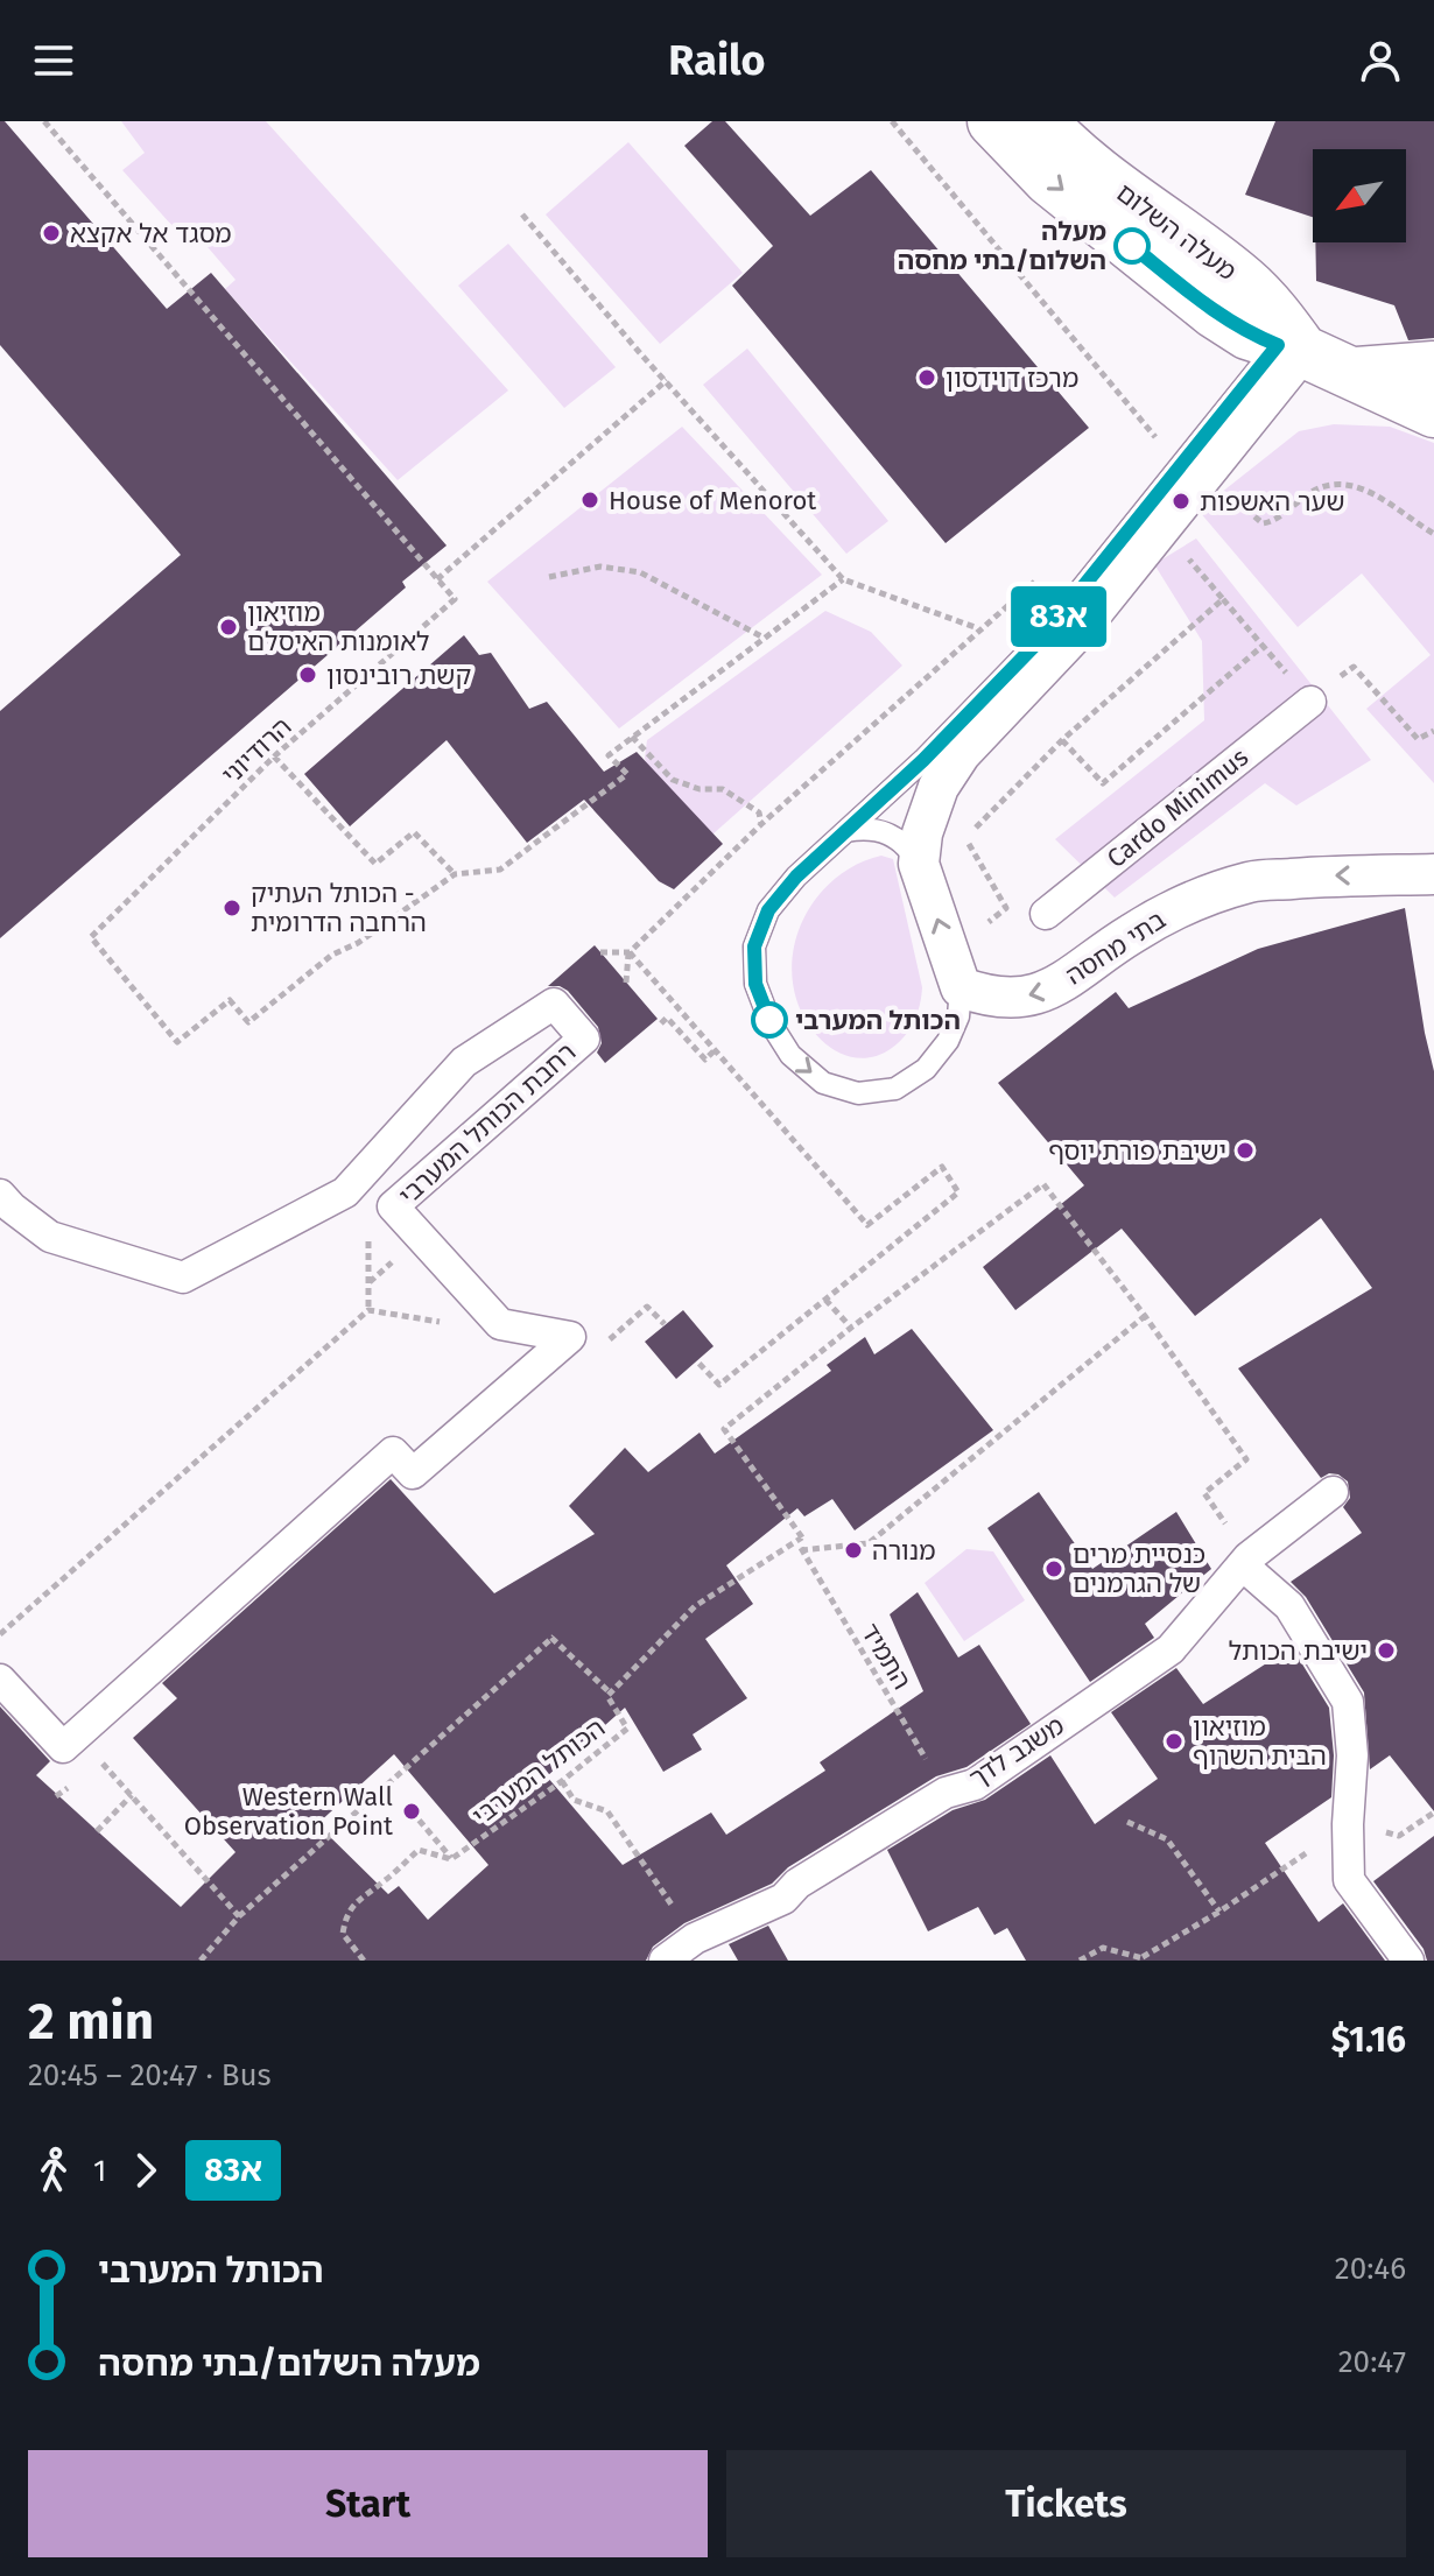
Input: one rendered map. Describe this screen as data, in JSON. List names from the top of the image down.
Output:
{
  "streets": {
    "street": [
      "מעלה השלום",
      "Cardo Minimus",
      "בתי מחסה",
      "רחבת הכותל המערבי",
      "משגב לדך"
    ],
    "path": ["הרודיוני", "התמיד", "הכותל המערבי"]
  },
  "crossings": [
    ["התמיד", "משגב לדך"]
  ],
  "one_way": ["בתי מחסה"],
  "places": [
    "מסגד אל אקצא",
    "מעלה השלום/בתי מחסה",
    "מרכז דוידסון",
    "House of Menorot",
    "שער האשפות",
    "מוזיאון לאומנות האיסלם",
    "קשת רובינסון",
    "הכותל העתיק - הרחבה הדרומית",
    "הכותל המערבי",
    "ישיבת פורת יוסף",
    "מנורה",
    "כנסיית מרים של הגרמנים",
    "ישיבת הכותל",
    "מוזיאון הבית השרוף",
    "Western Wall Observation Point"
  ],
  "lines": ["bus line 83א"],
  "north": "bottom left",
  "page": {
    "header": "Railo",
    "on_map": "83א",
    "heading": ["2 min", "20:45 – 20:47 · Bus", "$1.16"],
    "legs": ["1", "83א"],
    "list": [
      {
        "name": "הכותל המערבי",
        "value": "20:46"
      },
      {
        "name": "מעלה השלום/בתי מחסה",
        "value": "20:47"
      }
    ],
    "buttons": ["Start", "Tickets"]
  }
}
